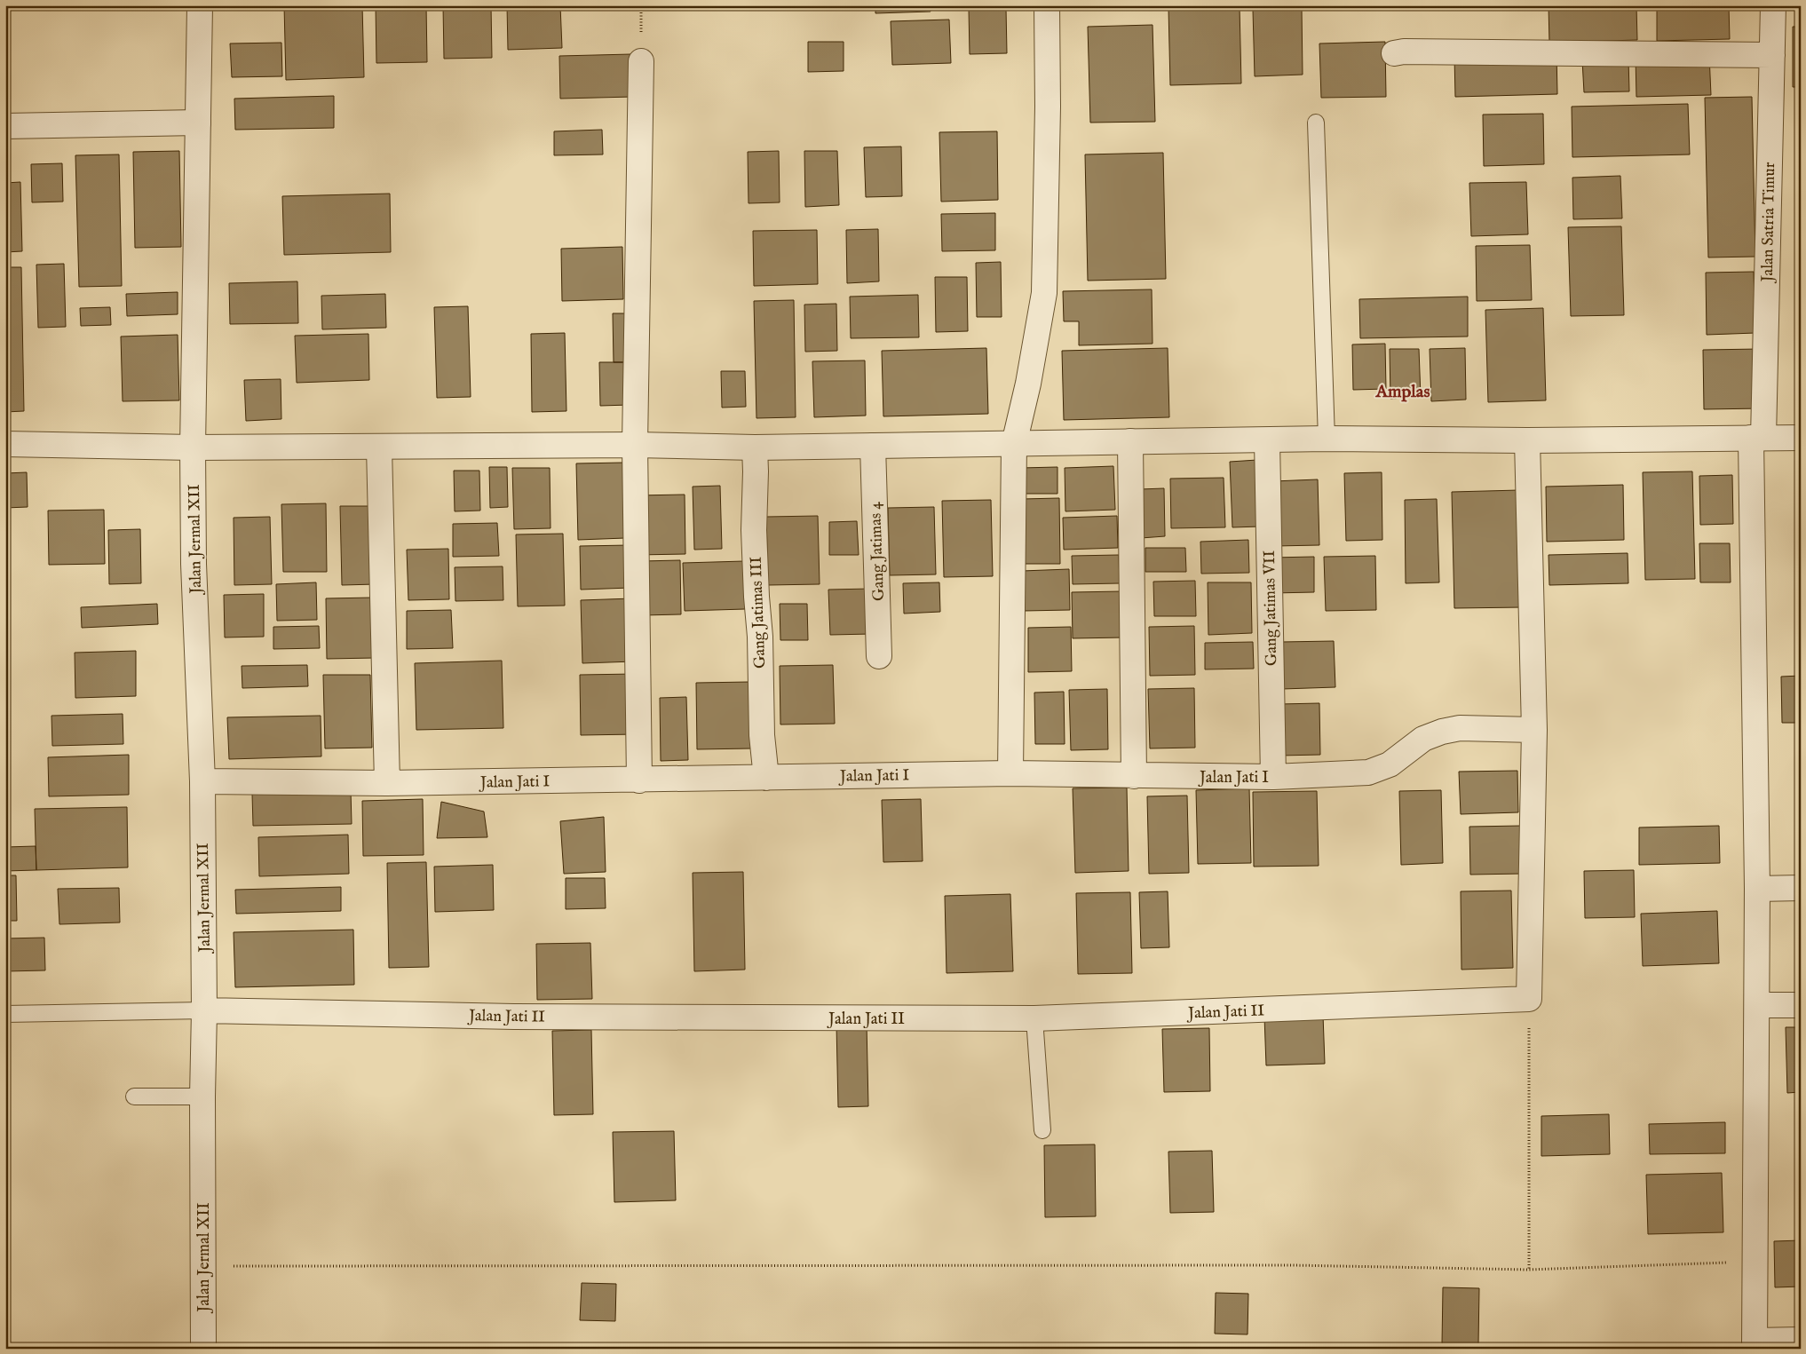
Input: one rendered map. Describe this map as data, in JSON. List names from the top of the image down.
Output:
{
  "streets": {
    "street": [
      "Jalan Satria Timur",
      "Jalan Jermal XII",
      "Gang Jatimas 4",
      "Gang Jatimas VII",
      "Gang Jatimas III",
      "Jalan Jati I",
      "Jalan Jati II"
    ]
  },
  "crossings": [
    ["Jalan Jermal XII", "Jalan Jati I"],
    ["Jalan Jermal XII", "Jalan Jati II"],
    ["Gang Jatimas VII", "Jalan Jati I"],
    ["Gang Jatimas III", "Jalan Jati I"]
  ],
  "districts": ["Amplas"]
}
